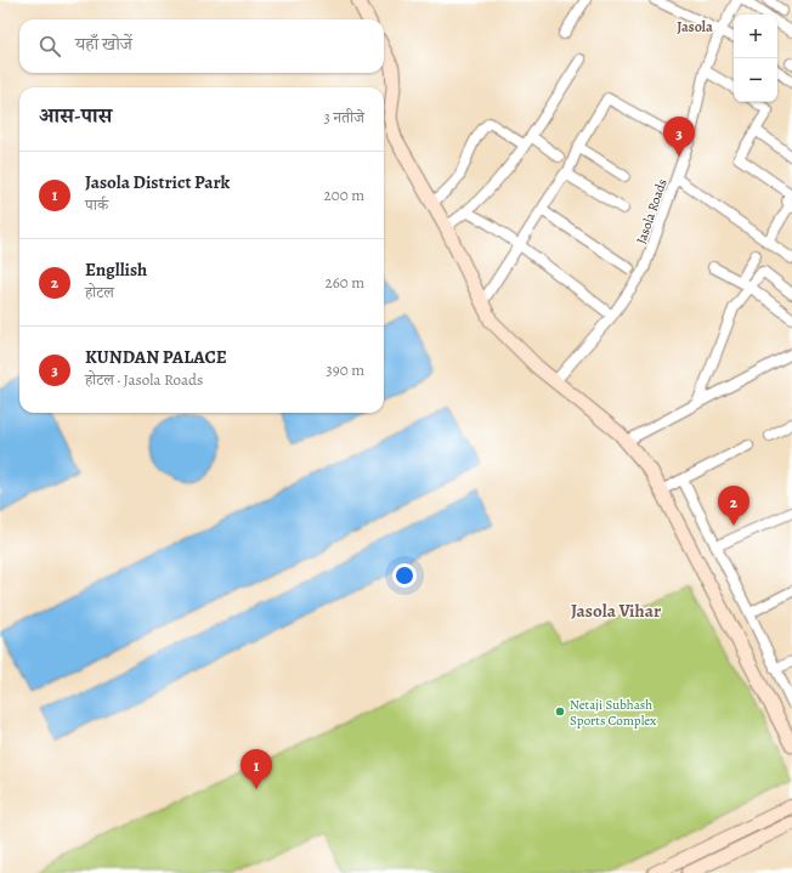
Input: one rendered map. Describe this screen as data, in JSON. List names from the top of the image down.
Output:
{
  "streets": {
    "street": ["Jasola Roads"]
  },
  "districts": ["Jasola", "Jasola Vihar"],
  "places": ["Netaji Subhash Sports Complex"],
  "page": {
    "map_buttons": ["+", "−"],
    "search": "यहाँ खोजें",
    "heading": ["आस-पास", "3 नतीजे"],
    "pins": ["3", "2", "1"],
    "list": [
      {
        "mark": "1",
        "name": "Jasola District Park",
        "note": "पार्क",
        "value": "200 m"
      },
      {
        "mark": "2",
        "name": "Engllish",
        "note": "होटल",
        "value": "260 m"
      },
      {
        "mark": "3",
        "name": "KUNDAN PALACE",
        "note": "होटल · Jasola Roads",
        "value": "390 m"
      }
    ]
  }
}
